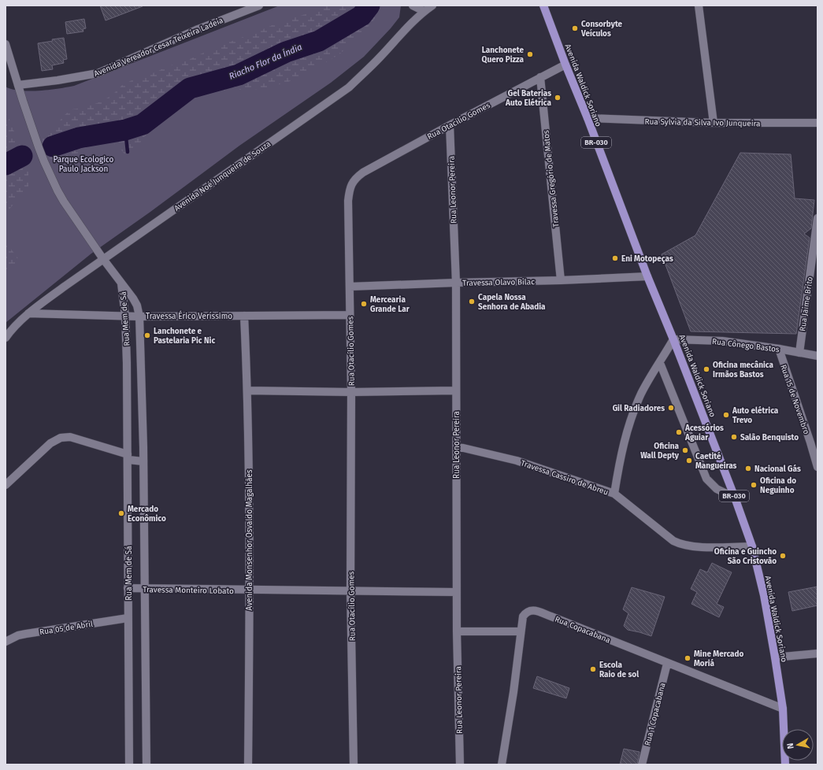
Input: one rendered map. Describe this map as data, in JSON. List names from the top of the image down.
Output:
{
  "streets": {
    "main road": ["Avenida Waldick Soriano", "BR-030"],
    "street": [
      "Avenida Vereador Cesar Teixeira Ladeia",
      "Rua Otacílio Gomes",
      "Rua Sylvia da Silva Ivo Junqueira",
      "Avenida Noé Junqueira de Souza",
      "Travessa Gregório de Matos",
      "Rua Leonor Pereira",
      "Travessa Olavo Bilac",
      "Rua Jaime Brito",
      "Travessa Érico Veríssimo",
      "Rua Mem de Sá",
      "Rua Cônego Bastos",
      "Rua 15 de Novembro",
      "Travessa Cassiro de Abreu",
      "Avenida Monsenhor Osvaldo Magalhães",
      "Travessa Monteiro Lobato",
      "Rua 05 de Abril",
      "Rua Copacabana",
      "Rua 1 Copacabana"
    ]
  },
  "crossings": [
    ["Avenida Waldick Soriano", "Rua Otacílio Gomes"],
    ["Avenida Waldick Soriano", "Rua Sylvia da Silva Ivo Junqueira"],
    ["Avenida Waldick Soriano", "Travessa Olavo Bilac"],
    ["Avenida Waldick Soriano", "Rua Cônego Bastos"],
    ["Avenida Waldick Soriano", "Travessa Cassiro de Abreu"],
    ["Avenida Waldick Soriano", "Rua Copacabana"],
    ["Rua Otacílio Gomes", "Travessa Gregório de Matos"],
    ["Rua Otacílio Gomes", "Rua Leonor Pereira"],
    ["Rua Otacílio Gomes", "Travessa Olavo Bilac"],
    ["Rua Otacílio Gomes", "Travessa Érico Veríssimo"],
    ["Rua Otacílio Gomes", "Travessa Monteiro Lobato"],
    ["Avenida Noé Junqueira de Souza", "Travessa Érico Veríssimo"],
    ["Travessa Gregório de Matos", "Travessa Olavo Bilac"],
    ["Rua Leonor Pereira", "Travessa Olavo Bilac"],
    ["Rua Leonor Pereira", "Travessa Cassiro de Abreu"],
    ["Rua Leonor Pereira", "Travessa Monteiro Lobato"],
    ["Rua Jaime Brito", "Rua Cônego Bastos"],
    ["Travessa Érico Veríssimo", "Rua Mem de Sá"],
    ["Travessa Érico Veríssimo", "Avenida Monsenhor Osvaldo Magalhães"],
    ["Rua Mem de Sá", "Travessa Monteiro Lobato"],
    ["Rua Mem de Sá", "Rua 05 de Abril"],
    ["Rua Cônego Bastos", "Rua 15 de Novembro"],
    ["Avenida Monsenhor Osvaldo Magalhães", "Travessa Monteiro Lobato"],
    ["Rua Copacabana", "Rua 1 Copacabana"]
  ],
  "water": ["Riacho Flor da Índia"],
  "parks": ["Parque Ecologico Paulo Jackson"],
  "places": [
    "Consorbyte Veículos",
    "Lanchonete Quero Pizza",
    "Gel Baterias Auto Elétrica",
    "Eni Motopeças",
    "Capela Nossa Senhora de Abadia",
    "Mercearia Grande Lar",
    "Lanchonete e Pastelaria Pic Nic",
    "Oficina mecânica Irmãos Bastos",
    "Gil Radiadores",
    "Auto elétrica Trevo",
    "Acessórios Aguiar",
    "Salão Benquisto",
    "Oficina Wall Depty",
    "Caetité Mangueiras",
    "Nacional Gás",
    "Oficina do Neguinho",
    "Mercado Econômico",
    "Oficina e Guincho São Cristovão",
    "Mine Mercado Moriá",
    "Escola Raio de sol"
  ],
  "north": "left"
}
